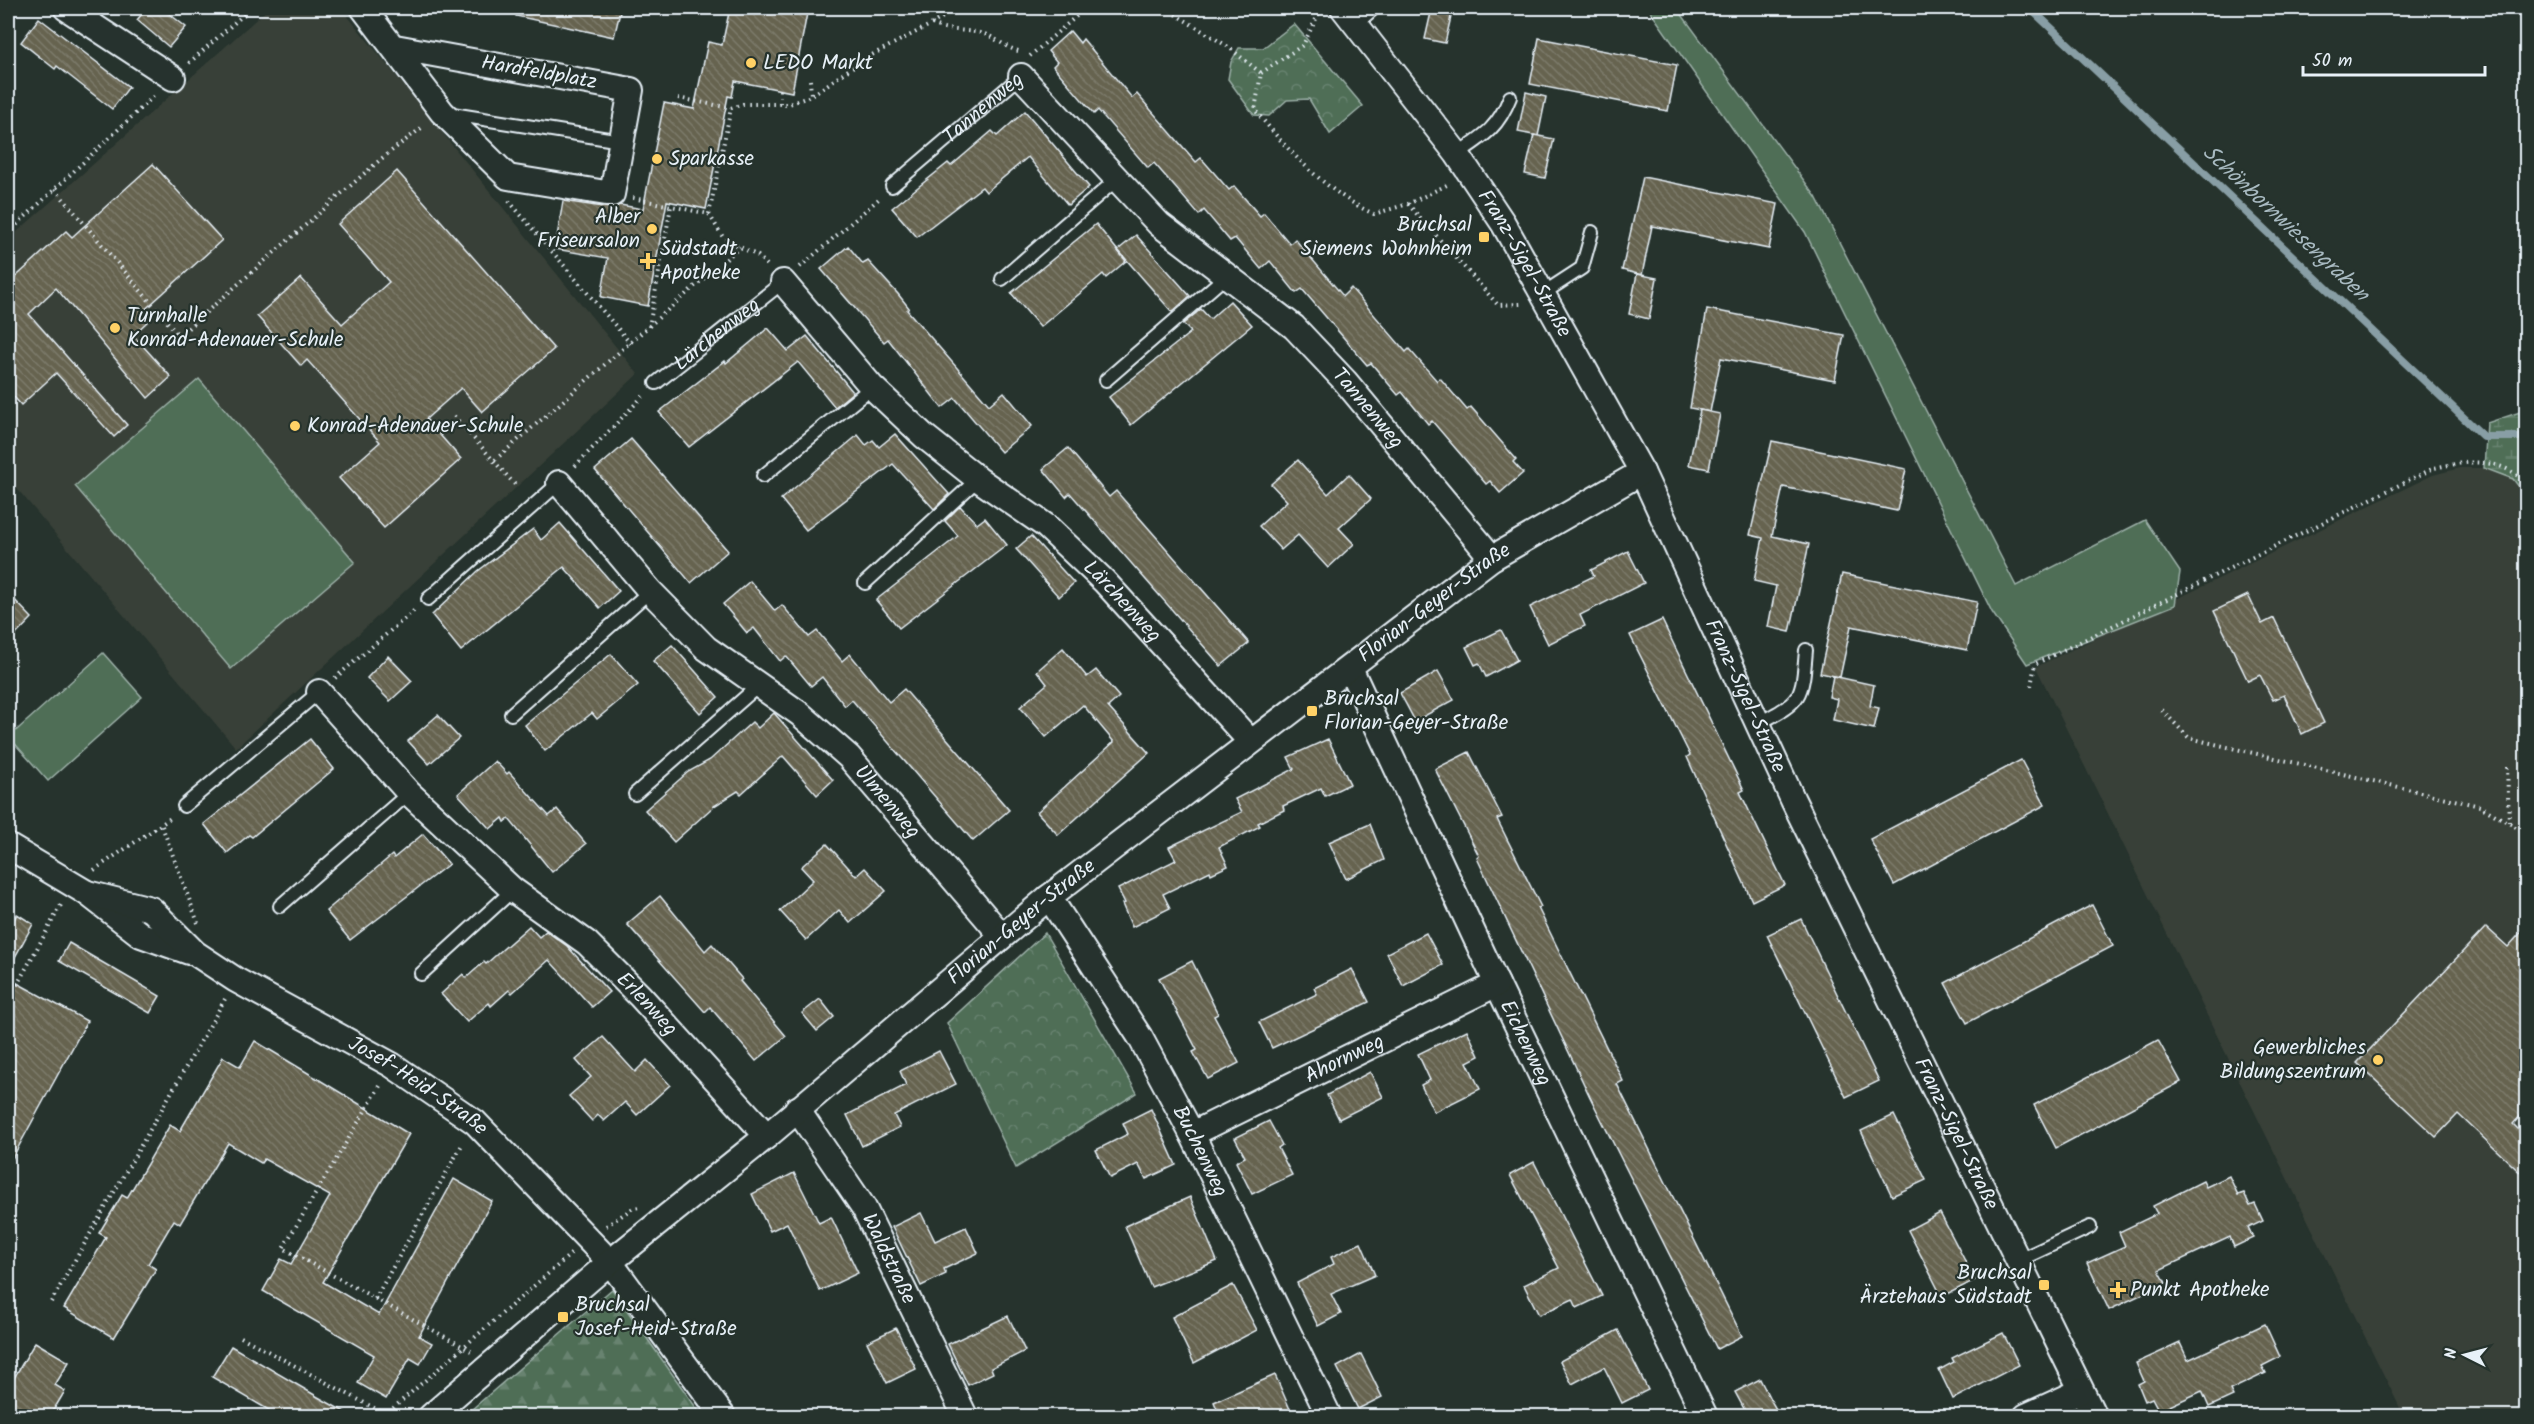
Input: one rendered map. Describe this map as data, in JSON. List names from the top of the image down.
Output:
{
  "streets": {
    "street": [
      "Hardfeldplatz",
      "Tannenweg",
      "Franz-Sigel-Straße",
      "Lärchenweg",
      "Florian-Geyer-Straße",
      "Ulmenweg",
      "Erlenweg",
      "Eichenweg",
      "Ahornweg",
      "Josef-Heid-Straße",
      "Buchenweg",
      "Waldstraße"
    ]
  },
  "crossings": [
    ["Tannenweg", "Florian-Geyer-Straße"],
    ["Franz-Sigel-Straße", "Florian-Geyer-Straße"],
    ["Lärchenweg", "Florian-Geyer-Straße"],
    ["Florian-Geyer-Straße", "Ulmenweg"],
    ["Florian-Geyer-Straße", "Erlenweg"],
    ["Florian-Geyer-Straße", "Eichenweg"],
    ["Florian-Geyer-Straße", "Josef-Heid-Straße"],
    ["Florian-Geyer-Straße", "Buchenweg"],
    ["Florian-Geyer-Straße", "Waldstraße"],
    ["Eichenweg", "Ahornweg"],
    ["Ahornweg", "Buchenweg"]
  ],
  "water": ["Schönbornwiesengraben"],
  "places": {
    "other": [
      "LEDO Markt",
      "Sparkasse",
      "Alber Friseursalon",
      "Turnhalle Konrad-Adenauer-Schule",
      "Konrad-Adenauer-Schule",
      "Gewerbliches Bildungszentrum"
    ],
    "transit": [
      "Bruchsal Siemens Wohnheim",
      "Bruchsal Florian-Geyer-Straße",
      "Bruchsal Ärztehaus Südstadt",
      "Bruchsal Josef-Heid-Straße"
    ],
    "health": ["Südstadt Apotheke", "Punkt Apotheke"]
  },
  "scale_bar": "50 m",
  "north": "left"
}
